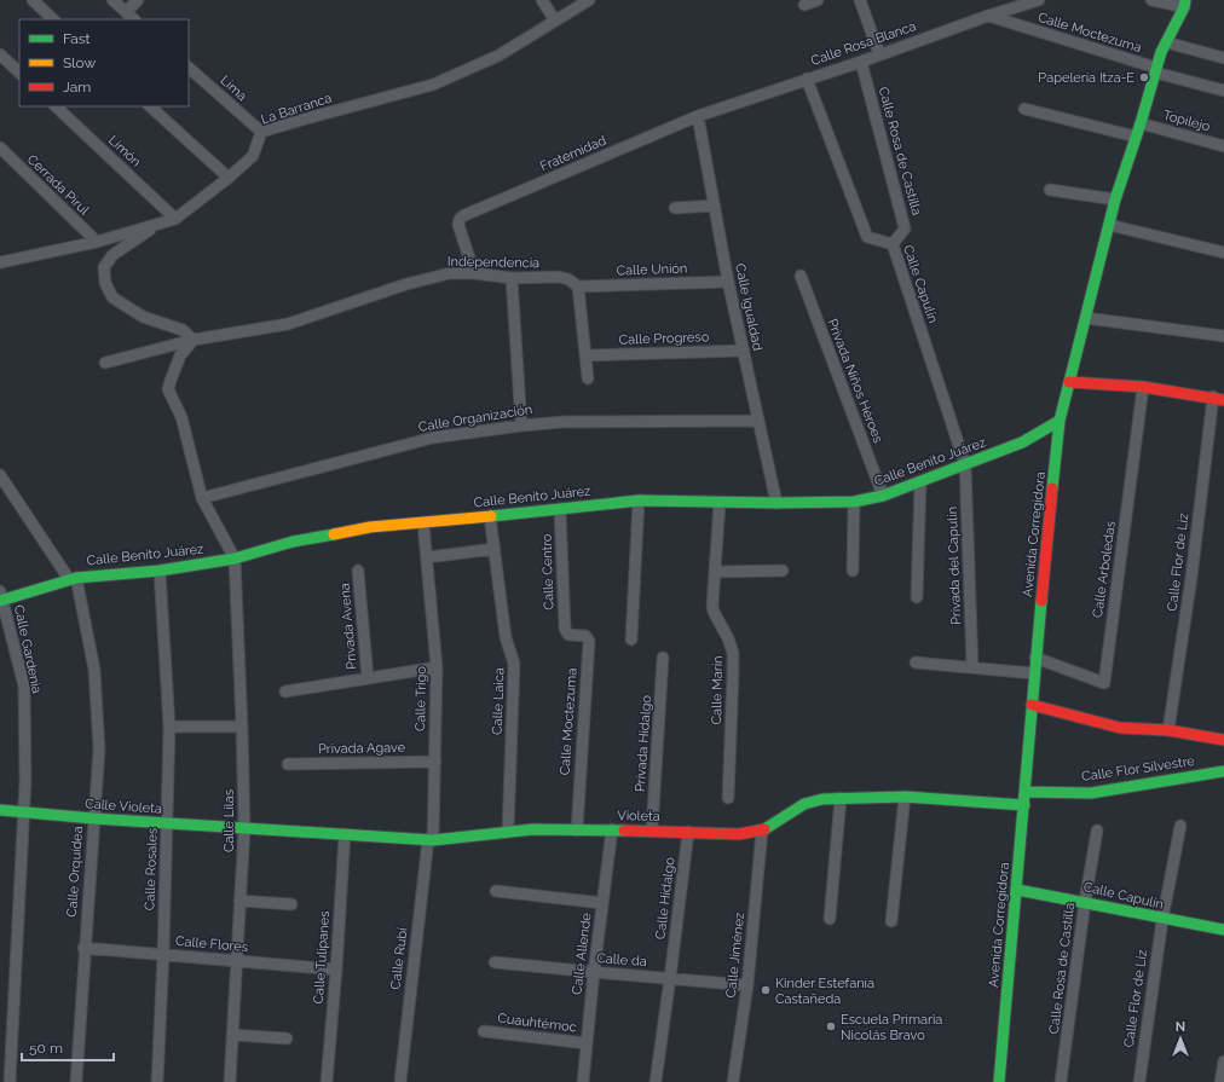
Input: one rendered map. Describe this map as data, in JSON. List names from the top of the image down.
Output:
{
  "streets": {
    "street": [
      "Calle Moctezuma",
      "Calle Rosa Blanca",
      "Lima",
      "La Barranca",
      "Topilejo",
      "Limón",
      "Calle Rosa de Castilla",
      "Fraternidad",
      "Cerrada Pirul",
      "Independencia",
      "Calle Unión",
      "Calle Capulín",
      "Calle Igualdad",
      "Calle Progreso",
      "Privada Niños Héroes",
      "Calle Organización",
      "Calle Benito Juárez",
      "Avenida Corregidora",
      "Calle Flor de Liz",
      "Privada del Capulín",
      "Calle Arboledas",
      "Calle Centro",
      "Privada Avena",
      "Calle Gardenia",
      "Calle Marín",
      "Calle Trigo",
      "Calle Laica",
      "Privada Hidalgo",
      "Privada Agave",
      "Calle Flor Silvestre",
      "Calle Violeta",
      "Violeta",
      "Calle Lilas",
      "Calle Rosales",
      "Calle Orquídea",
      "Calle Hidalgo",
      "Calle Flores",
      "Calle Allende",
      "Calle Jiménez",
      "Calle Tulipanes",
      "Calle Rubí",
      "Calle da",
      "Cuauhtémoc"
    ]
  },
  "crossings": [
    ["Calle Moctezuma", "Calle Rosa Blanca"],
    ["Calle Moctezuma", "Avenida Corregidora"],
    ["Calle Moctezuma", "Calle Centro"],
    ["Calle Moctezuma", "Violeta"],
    ["Calle Rosa Blanca", "Calle Rosa de Castilla"],
    ["Calle Rosa Blanca", "Fraternidad"],
    ["Calle Rosa Blanca", "Calle Capulín"],
    ["Calle Rosa Blanca", "Calle Igualdad"],
    ["Lima", "La Barranca"],
    ["La Barranca", "Limón"],
    ["La Barranca", "Cerrada Pirul"],
    ["Topilejo", "Avenida Corregidora"],
    ["Calle Rosa de Castilla", "Calle Capulín"],
    ["Fraternidad", "Independencia"],
    ["Fraternidad", "Calle Igualdad"],
    ["Independencia", "Calle Unión"],
    ["Calle Unión", "Calle Igualdad"],
    ["Calle Capulín", "Calle Benito Juárez"],
    ["Calle Capulín", "Avenida Corregidora"],
    ["Calle Capulín", "Calle Flor de Liz"],
    ["Calle Capulín", "Privada del Capulín"],
    ["Calle Igualdad", "Calle Progreso"],
    ["Calle Igualdad", "Calle Organización"],
    ["Calle Igualdad", "Calle Benito Juárez"],
    ["Privada Niños Héroes", "Calle Benito Juárez"],
    ["Calle Benito Juárez", "Avenida Corregidora"],
    ["Calle Benito Juárez", "Privada del Capulín"],
    ["Calle Benito Juárez", "Calle Centro"],
    ["Calle Benito Juárez", "Calle Gardenia"],
    ["Calle Benito Juárez", "Calle Marín"],
    ["Calle Benito Juárez", "Calle Trigo"],
    ["Calle Benito Juárez", "Calle Laica"],
    ["Calle Benito Juárez", "Calle Lilas"],
    ["Calle Benito Juárez", "Calle Rosales"],
    ["Calle Benito Juárez", "Calle Orquídea"],
    ["Avenida Corregidora", "Calle Arboledas"],
    ["Avenida Corregidora", "Calle Flor Silvestre"],
    ["Avenida Corregidora", "Violeta"],
    ["Calle Gardenia", "Calle Violeta"],
    ["Calle Trigo", "Privada Agave"],
    ["Calle Trigo", "Violeta"],
    ["Calle Trigo", "Calle Rubí"],
    ["Calle Laica", "Violeta"],
    ["Privada Hidalgo", "Violeta"],
    ["Calle Violeta", "Violeta"],
    ["Calle Violeta", "Calle Lilas"],
    ["Calle Violeta", "Calle Rosales"],
    ["Calle Violeta", "Calle Orquídea"],
    ["Violeta", "Calle Lilas"],
    ["Violeta", "Calle Hidalgo"],
    ["Violeta", "Calle Allende"],
    ["Violeta", "Calle Jiménez"],
    ["Violeta", "Calle Tulipanes"],
    ["Violeta", "Calle Rubí"],
    ["Calle Lilas", "Calle Flores"],
    ["Calle Rosales", "Calle Flores"],
    ["Calle Orquídea", "Calle Flores"],
    ["Calle Hidalgo", "Calle da"],
    ["Calle Flores", "Calle Tulipanes"],
    ["Calle Allende", "Calle da"],
    ["Calle Allende", "Cuauhtémoc"],
    ["Calle Jiménez", "Calle da"]
  ],
  "places": ["Papelería Itza-E", "Kinder Estefanía Castañeda", "Escuela Primaria Nicolás Bravo"],
  "legend": ["Fast", "Slow", "Jam"],
  "scale_bar": "50 m",
  "north": "top"
}
